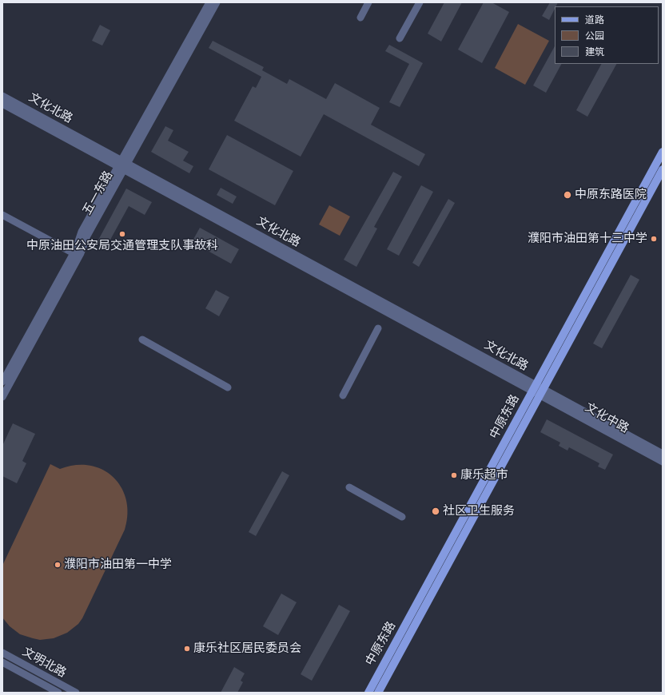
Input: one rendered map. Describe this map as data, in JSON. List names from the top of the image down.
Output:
{
  "streets": {
    "main road": ["中原东路"],
    "street": [
      "文化北路",
      "五一东路",
      "文化中路",
      "文明北路"
    ]
  },
  "crossings": [
    ["文化北路", "五一东路"],
    ["文化北路", "中原东路"],
    ["文化北路", "文化中路"],
    ["中原东路", "文化中路"]
  ],
  "places": [
    "中原东路医院",
    "中原油田公安局交通管理支队事故科",
    "濮阳市油田第十三中学",
    "康乐超市",
    "社区卫生服务",
    "濮阳市油田第一中学",
    "康乐社区居民委员会"
  ],
  "legend": ["道路", "公园", "建筑"]
}
